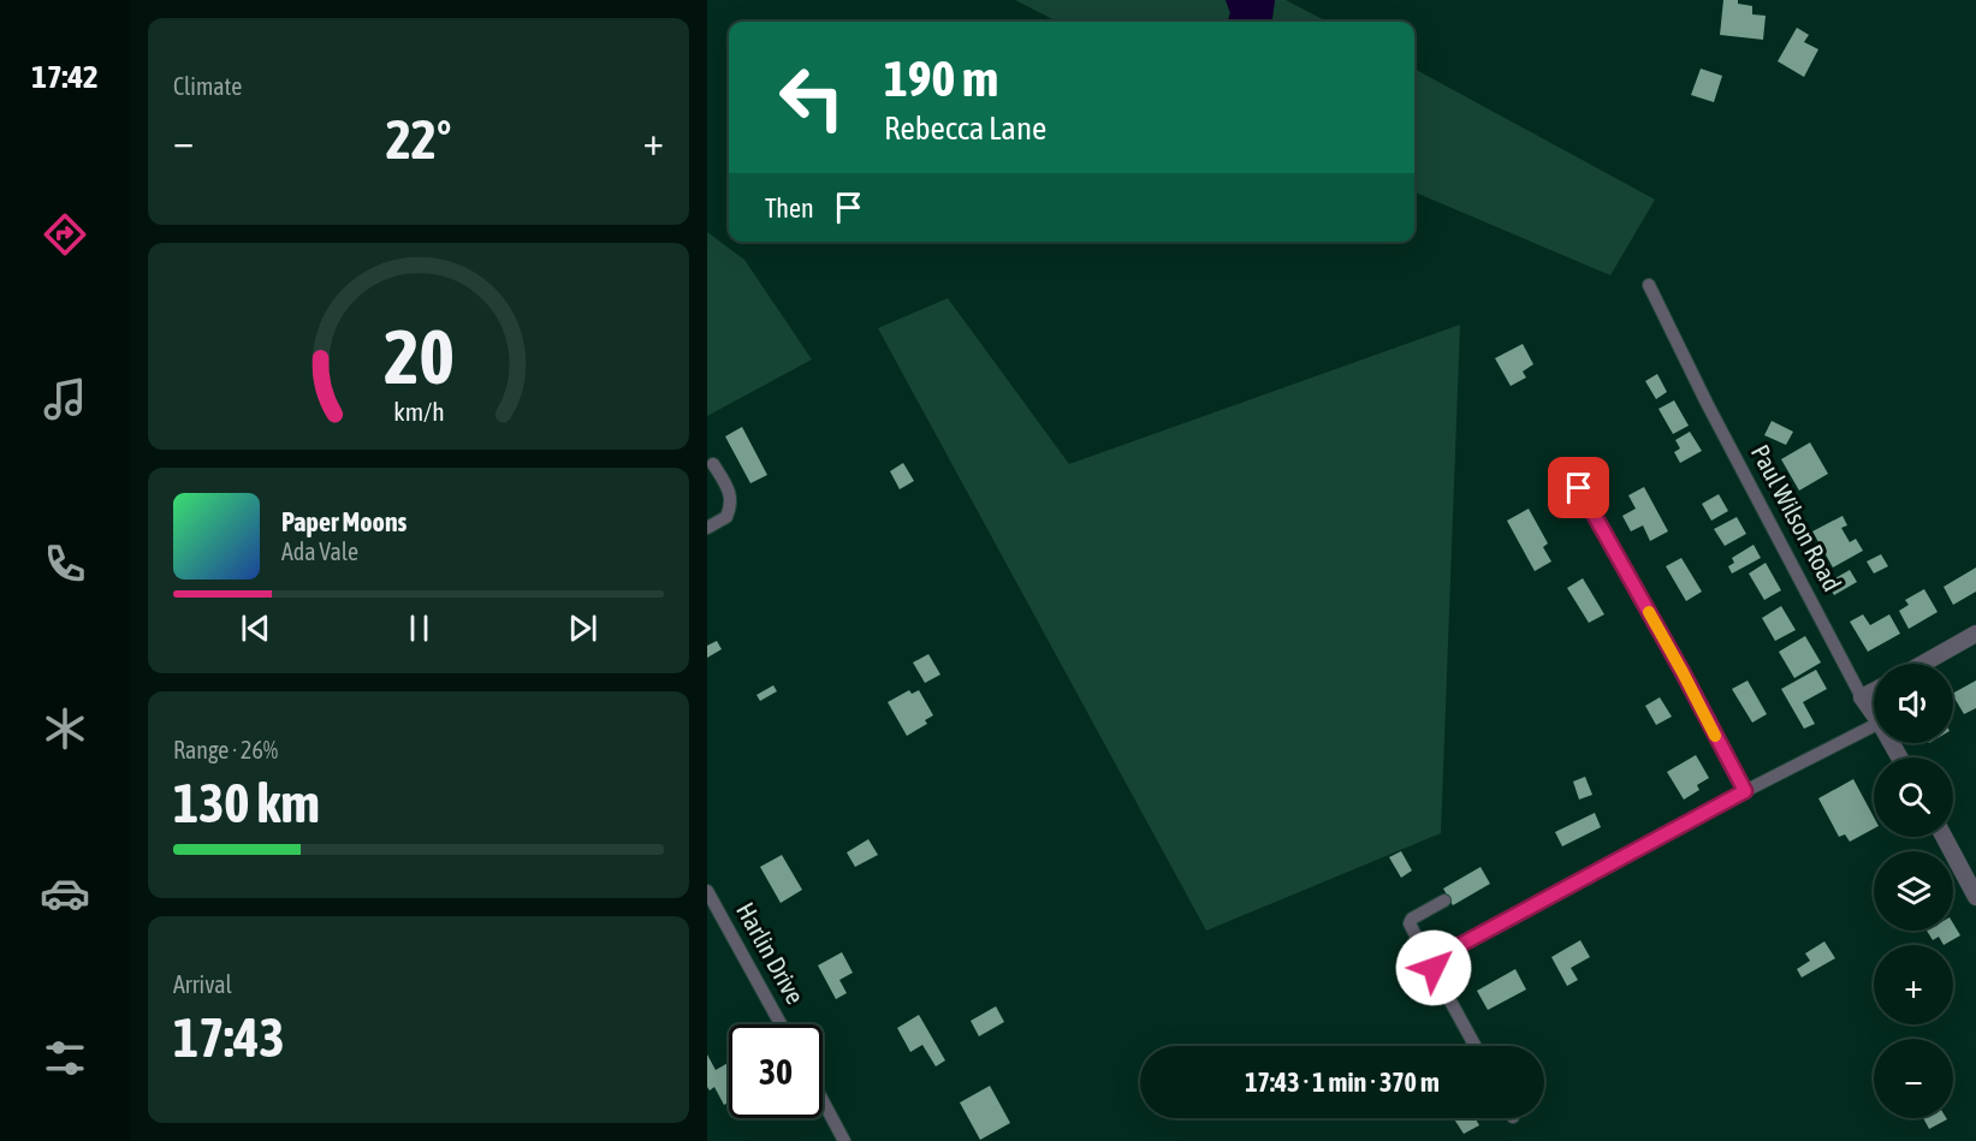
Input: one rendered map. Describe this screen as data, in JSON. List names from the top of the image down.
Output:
{
  "streets": {
    "street": ["Paul Wilson Road", "Harlin Drive"]
  },
  "page": {
    "tabs": "17:42",
    "tile": [
      "Climate",
      ["Range · 26%", "130 km"],
      ["Arrival", "17:43"]
    ],
    "turn": ["190 m", "Rebecca Lane"],
    "heat": ["−", "22°", "+"],
    "then": "Then",
    "song": ["Paper Moons", "Ada Vale"],
    "map_buttons": ["+", "−"],
    "limit": "30",
    "trip": "17:43 · 1 min · 370 m",
    "gauge": ["20", "km/h"]
  }
}
